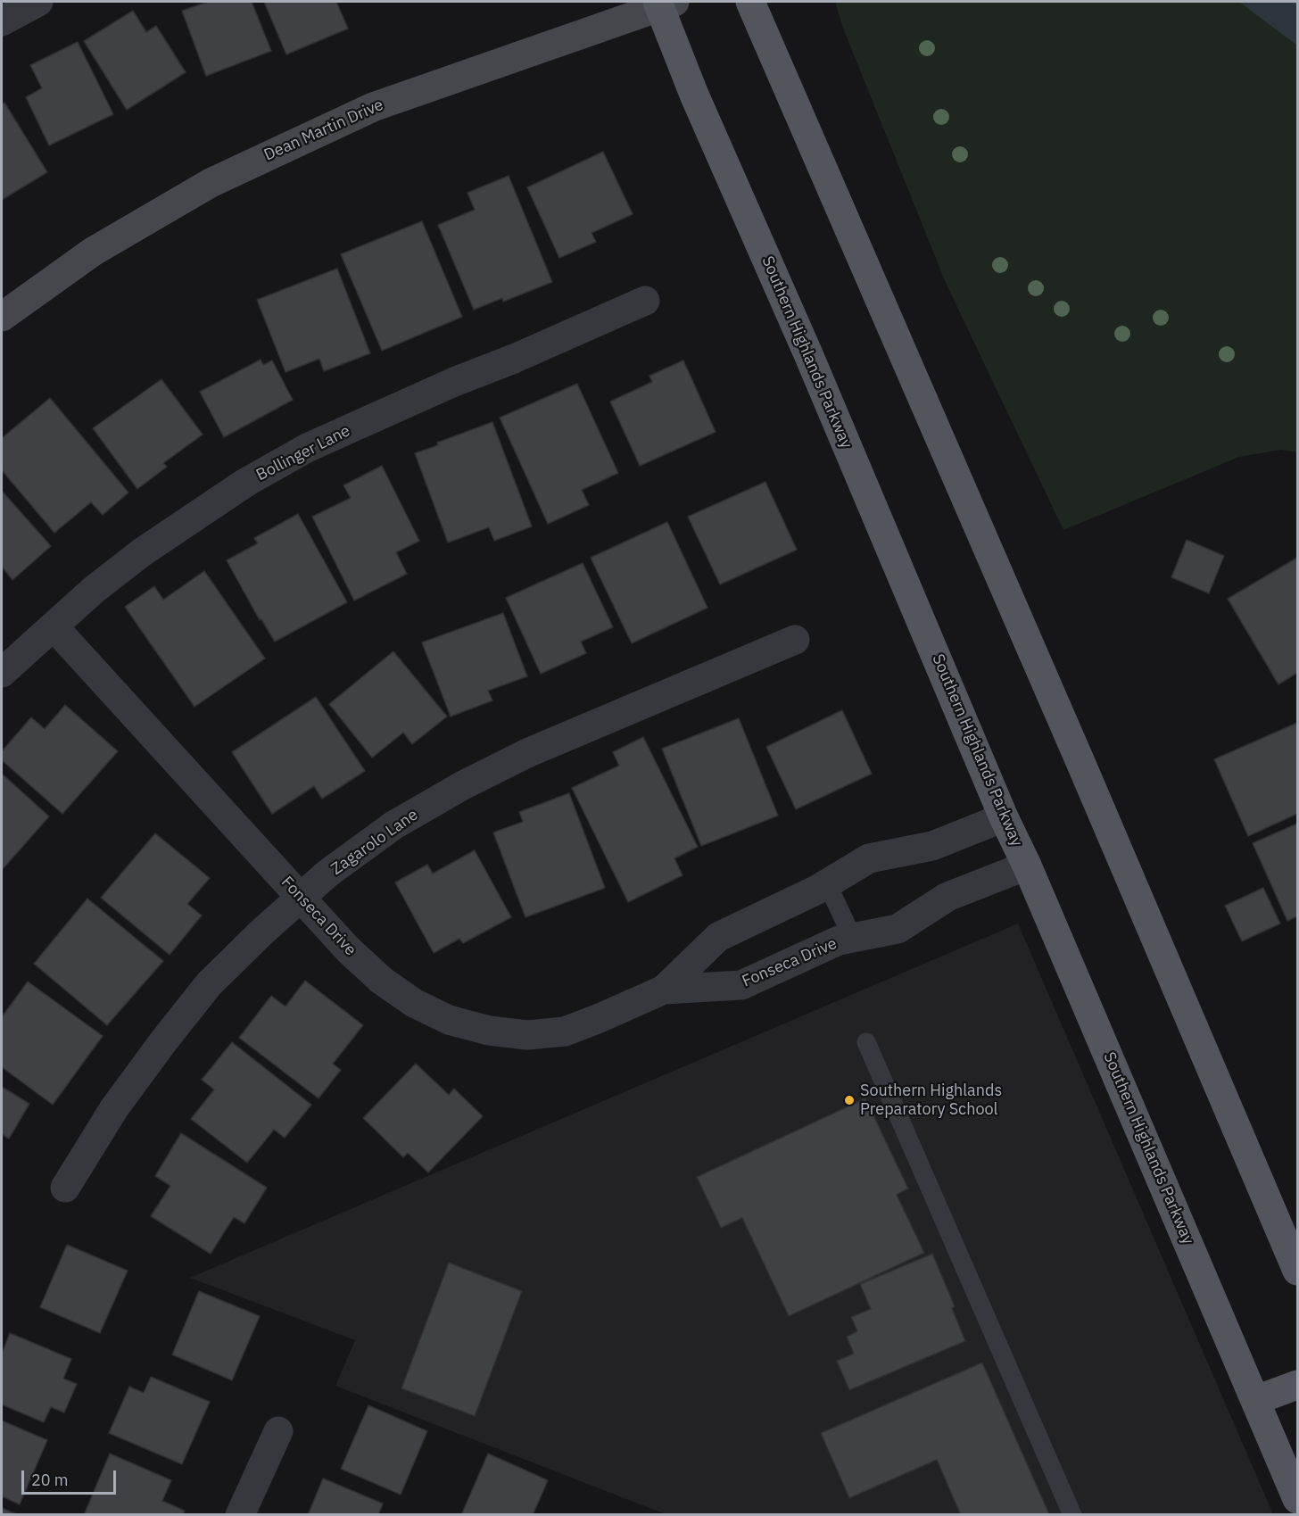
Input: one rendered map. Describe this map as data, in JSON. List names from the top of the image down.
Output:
{
  "streets": {
    "main road": ["Southern Highlands Parkway"],
    "street": [
      "Dean Martin Drive",
      "Bollinger Lane",
      "Zagarolo Lane",
      "Fonseca Drive"
    ]
  },
  "crossings": [
    ["Dean Martin Drive", "Southern Highlands Parkway"],
    ["Southern Highlands Parkway", "Fonseca Drive"],
    ["Bollinger Lane", "Fonseca Drive"],
    ["Zagarolo Lane", "Fonseca Drive"]
  ],
  "places": ["Southern Highlands Preparatory School"],
  "scale_bar": "20 m"
}
